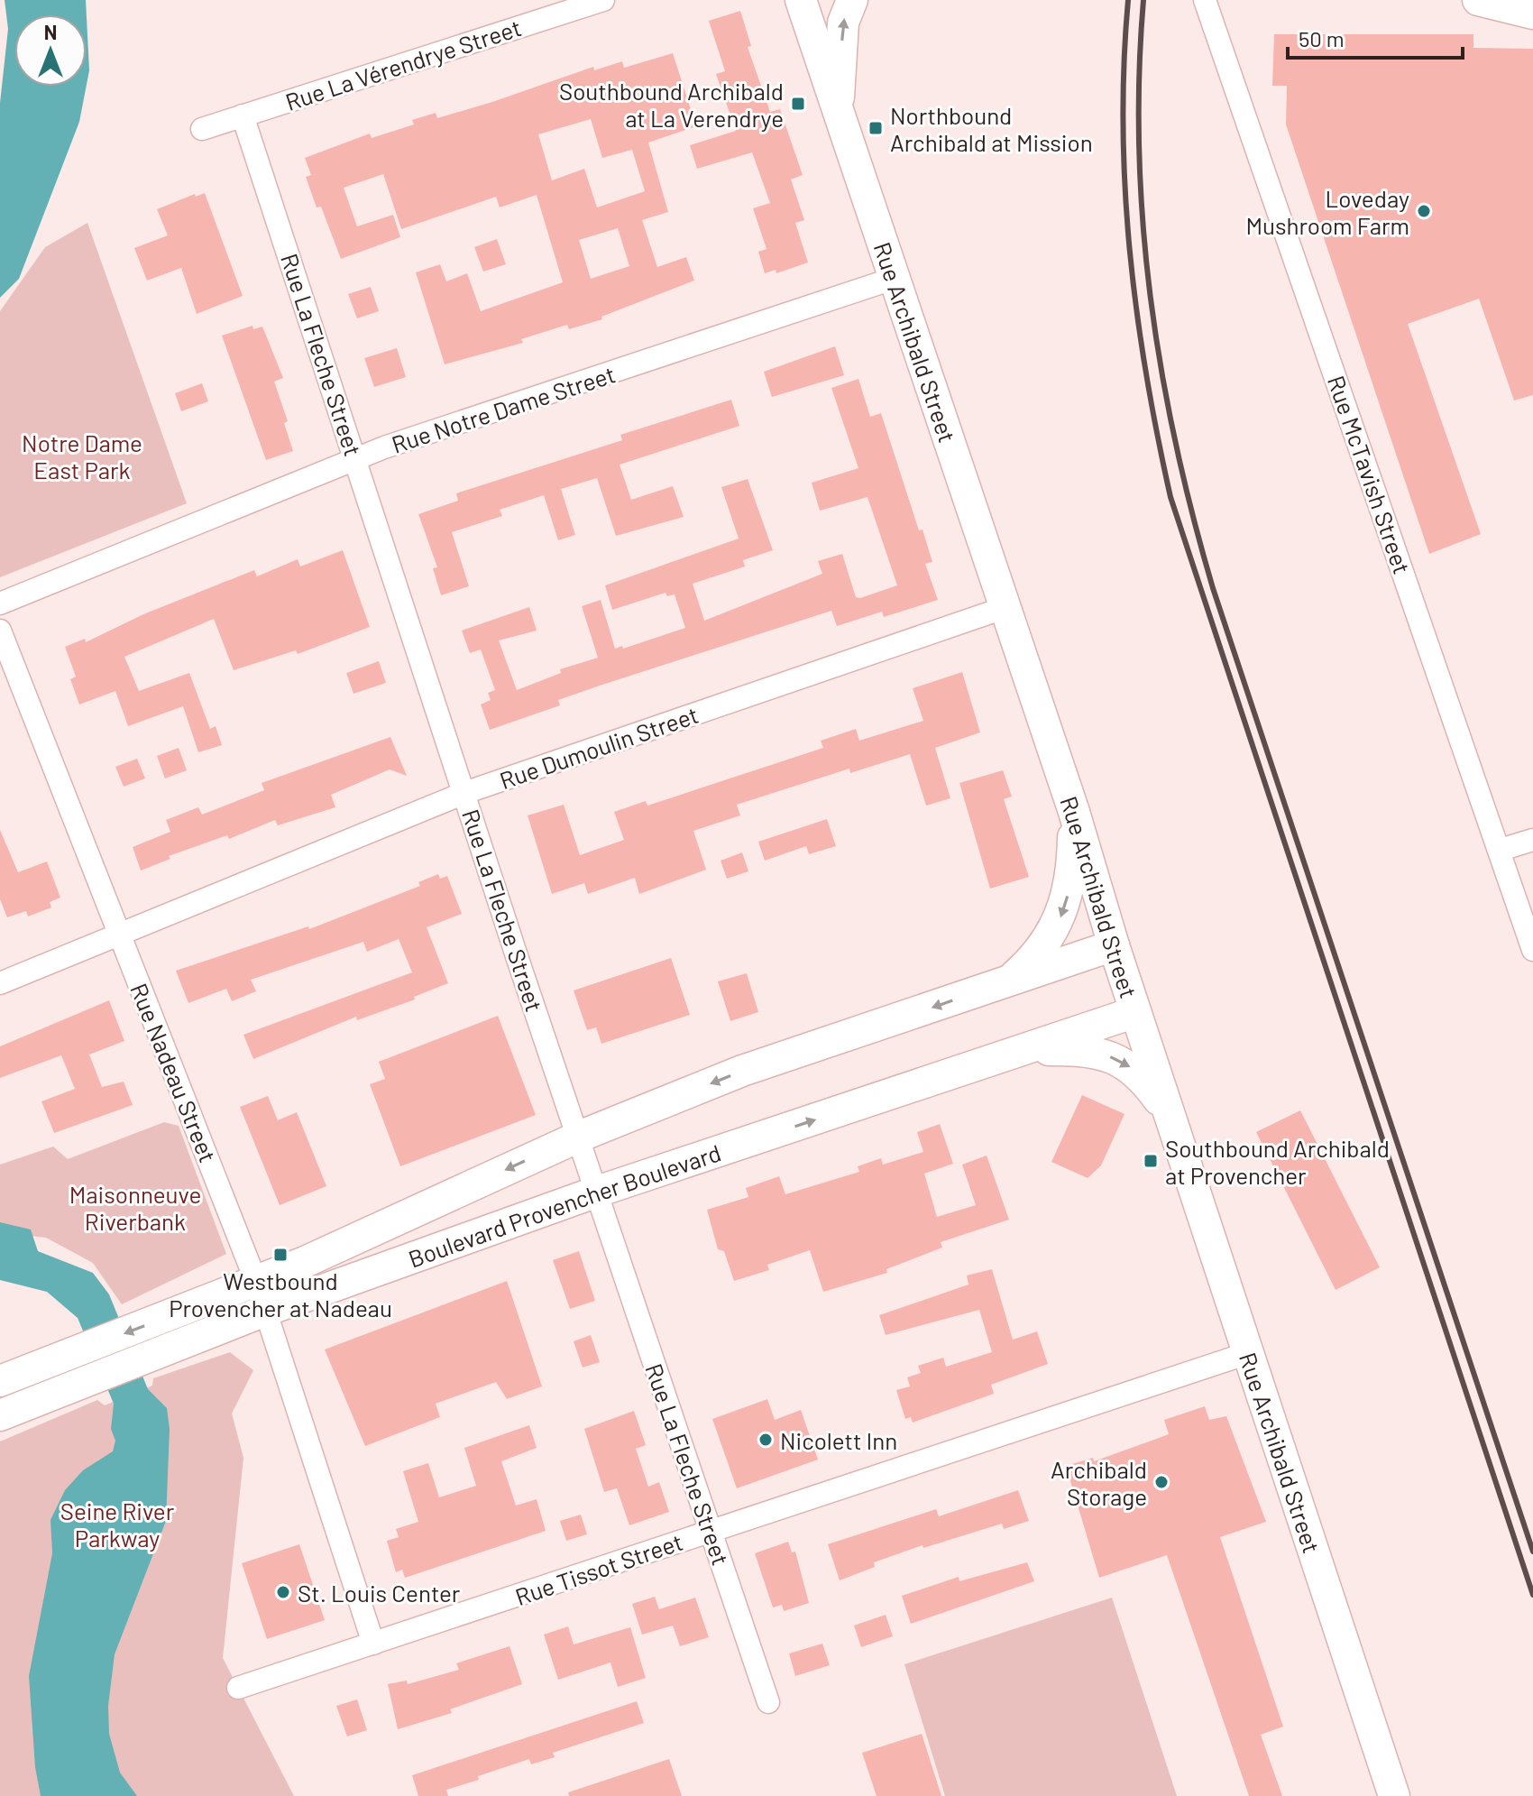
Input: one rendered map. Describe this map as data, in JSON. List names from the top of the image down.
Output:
{
  "streets": {
    "main road": ["Rue Archibald Street", "Boulevard Provencher Boulevard"],
    "street": [
      "Rue La Vérendrye Street",
      "Rue La Fleche Street",
      "Rue Notre Dame Street",
      "Rue McTavish Street",
      "Rue Dumoulin Street",
      "Rue Nadeau Street",
      "Rue Tissot Street"
    ]
  },
  "crossings": [
    ["Rue La Vérendrye Street", "Rue La Fleche Street"],
    ["Rue Archibald Street", "Rue Notre Dame Street"],
    ["Rue Archibald Street", "Rue Dumoulin Street"],
    ["Rue Archibald Street", "Boulevard Provencher Boulevard"],
    ["Rue Archibald Street", "Rue Tissot Street"],
    ["Rue La Fleche Street", "Rue Notre Dame Street"],
    ["Rue La Fleche Street", "Rue Dumoulin Street"],
    ["Rue La Fleche Street", "Boulevard Provencher Boulevard"],
    ["Rue La Fleche Street", "Rue Tissot Street"],
    ["Rue Dumoulin Street", "Rue Nadeau Street"],
    ["Rue Nadeau Street", "Boulevard Provencher Boulevard"],
    ["Rue Nadeau Street", "Rue Tissot Street"]
  ],
  "parks": ["Notre Dame East Park", "Maisonneuve Riverbank", "Seine River Parkway"],
  "places": {
    "transit": [
      "Southbound Archibald at La Verendrye",
      "Northbound Archibald at Mission",
      "Southbound Archibald at Provencher",
      "Westbound Provencher at Nadeau"
    ],
    "other": [
      "Loveday Mushroom Farm",
      "Nicolett Inn",
      "Archibald Storage",
      "St. Louis Center"
    ]
  },
  "scale_bar": "50 m",
  "north": "top"
}
